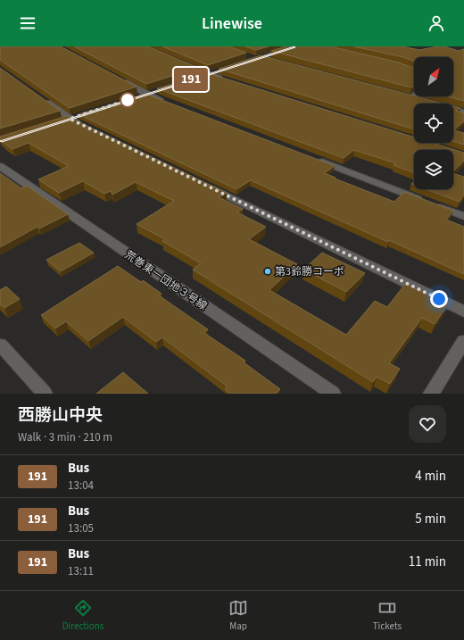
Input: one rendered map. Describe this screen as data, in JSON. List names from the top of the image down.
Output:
{
  "streets": {
    "street": ["荒巻東一団地３号線"]
  },
  "places": ["第3鈴勝コーポ"],
  "lines": ["bus line 191"],
  "north": "top right",
  "page": {
    "header": "Linewise",
    "on_map": "191",
    "heading": ["西勝山中央", "Walk · 3 min · 210 m"],
    "list": [
      {
        "mark": "191",
        "name": "Bus",
        "note": "13:04",
        "value": "4 min"
      },
      {
        "mark": "191",
        "name": "Bus",
        "note": "13:05",
        "value": "5 min"
      },
      {
        "mark": "191",
        "name": "Bus",
        "note": "13:11",
        "value": "11 min"
      }
    ],
    "tabs": ["Directions", "Map", "Tickets"]
  }
}
